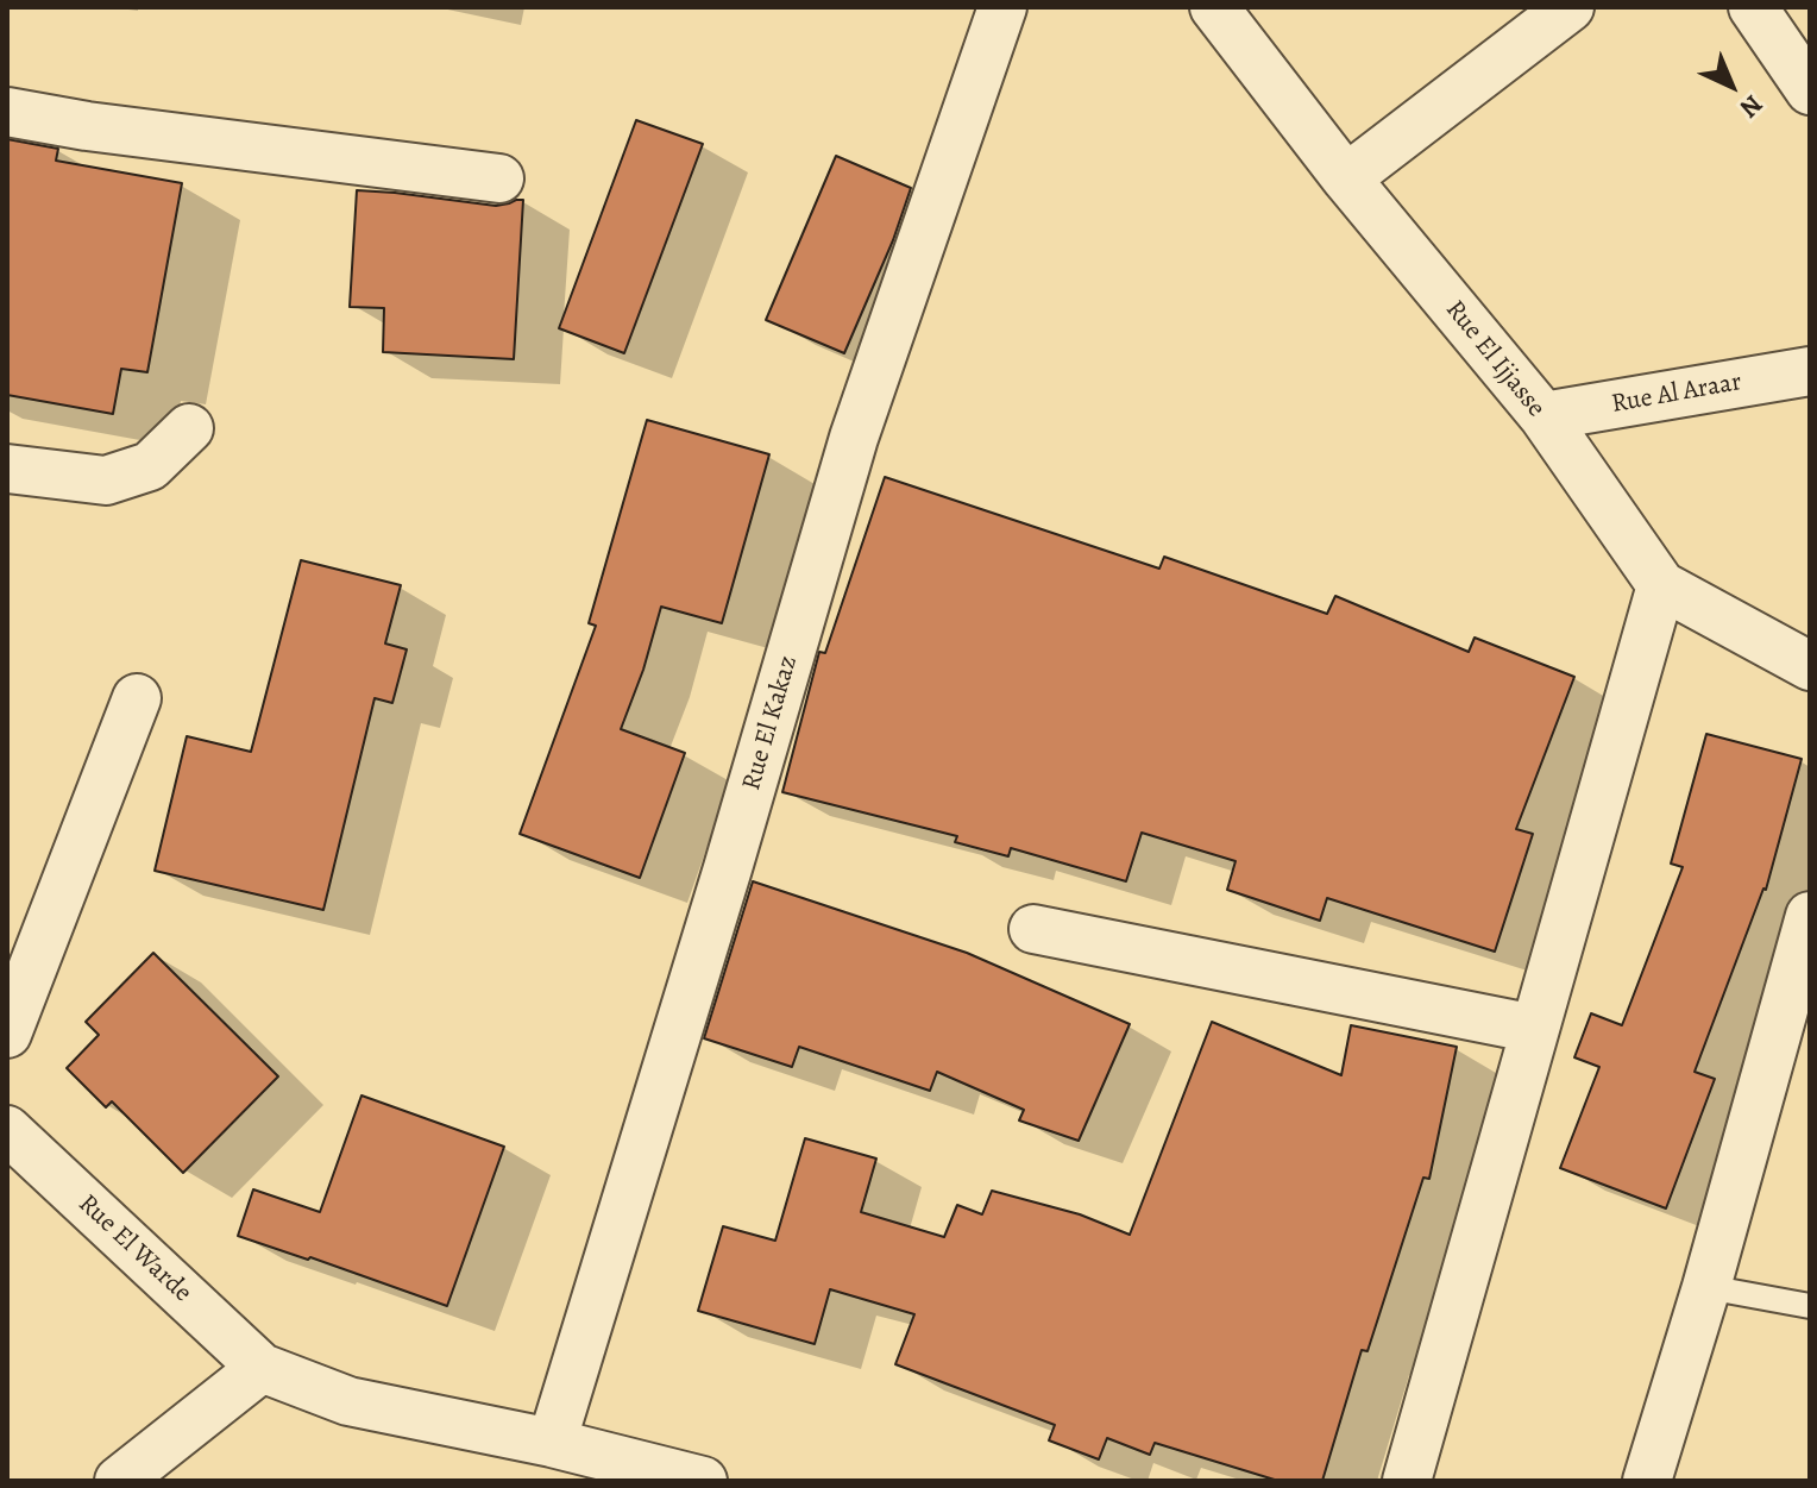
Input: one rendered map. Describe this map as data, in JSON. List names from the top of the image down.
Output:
{
  "streets": {
    "street": [
      "Rue El Ijjasse",
      "Rue Al Araar",
      "Rue El Kakaz",
      "Rue El Warde"
    ]
  },
  "crossings": [
    ["Rue El Ijjasse", "Rue Al Araar"]
  ],
  "north": "bottom right"
}
